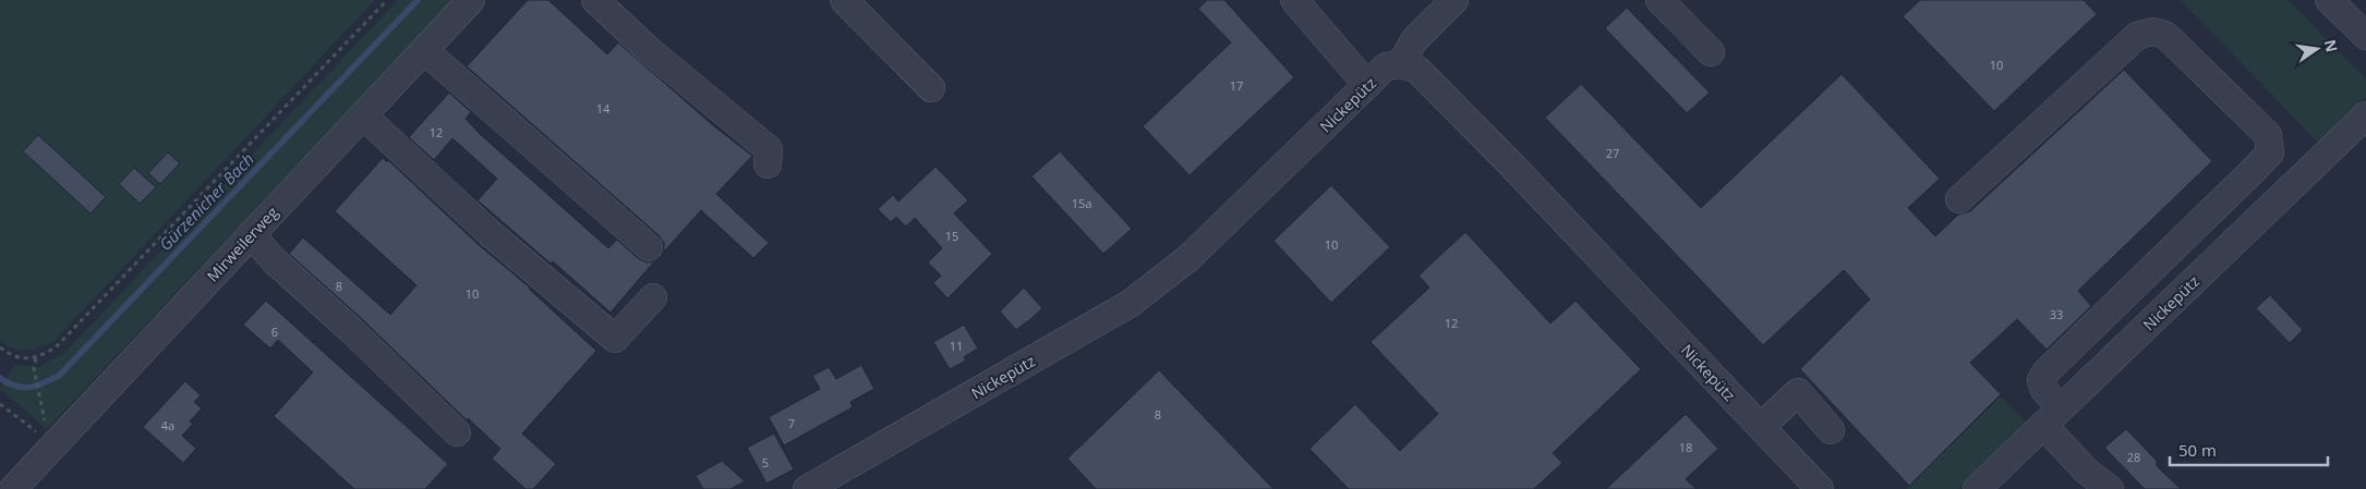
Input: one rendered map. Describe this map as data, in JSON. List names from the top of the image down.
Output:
{
  "streets": {
    "street": ["Nickepütz", "Mirweilerweg"]
  },
  "water": ["Gürzenicher Bach"],
  "house_numbers": [
    "10",
    "17",
    "14",
    "12",
    "27",
    "15a",
    "15",
    "10",
    "8",
    "10",
    "33",
    "12",
    "6",
    "11",
    "8",
    "7",
    "4a",
    "18",
    "28",
    "5"
  ],
  "scale_bar": "50 m",
  "north": "right"
}
